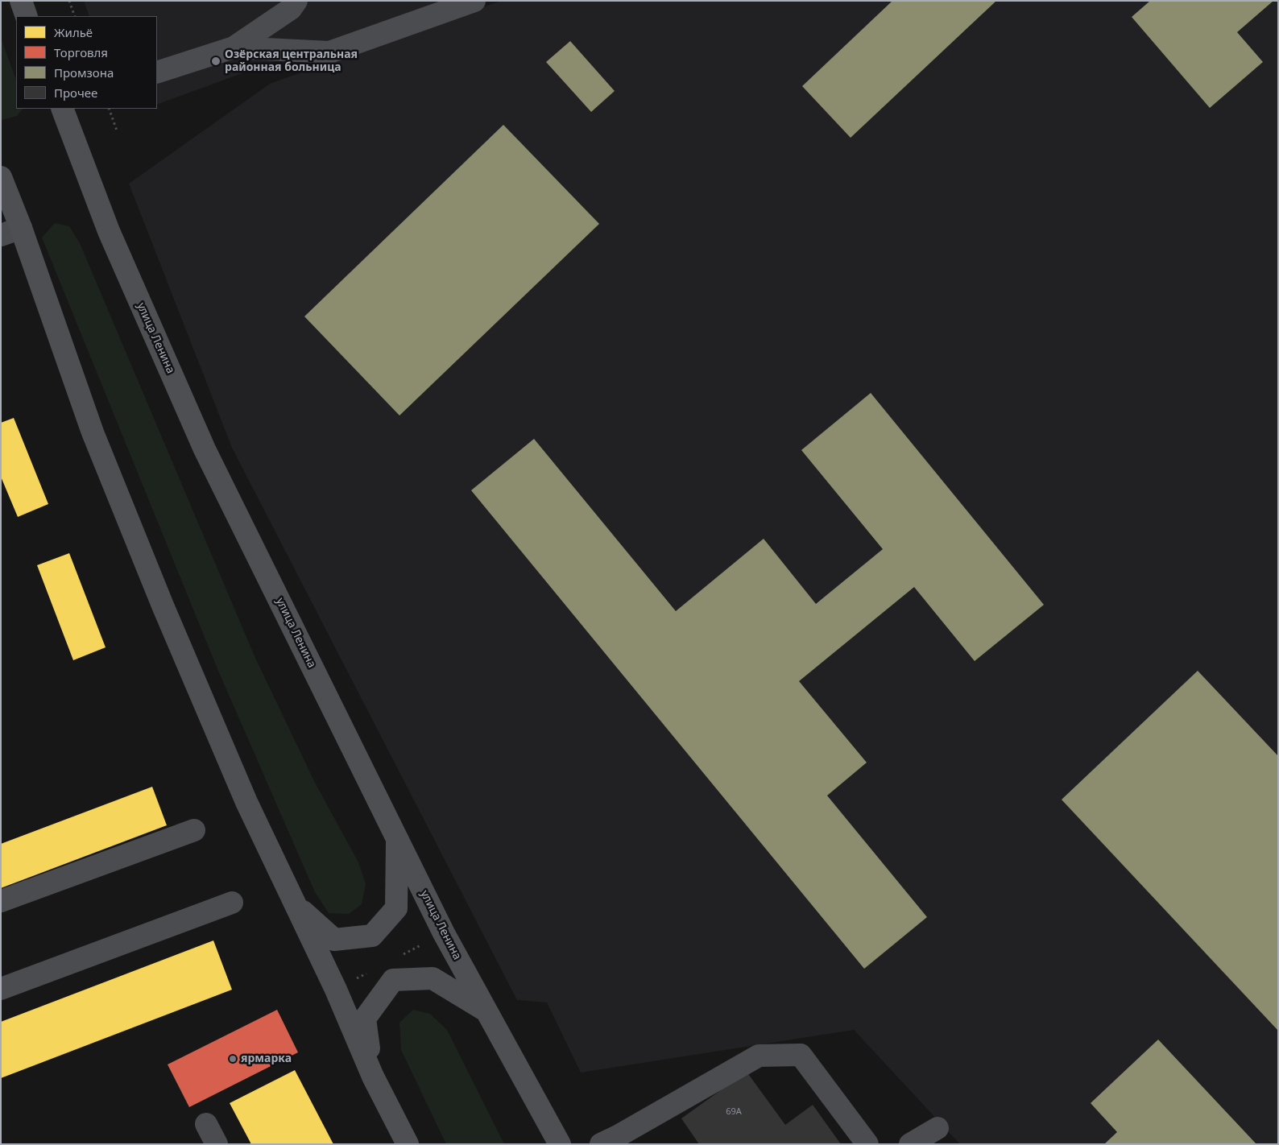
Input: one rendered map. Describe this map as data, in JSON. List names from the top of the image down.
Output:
{
  "streets": {
    "main road": ["улица Ленина"]
  },
  "places": ["Озёрская центральная районная больница", "ярмарка"],
  "house_numbers": ["69А"],
  "legend": [
    "Жильё",
    "Торговля",
    "Промзона",
    "Прочее"
  ]
}
